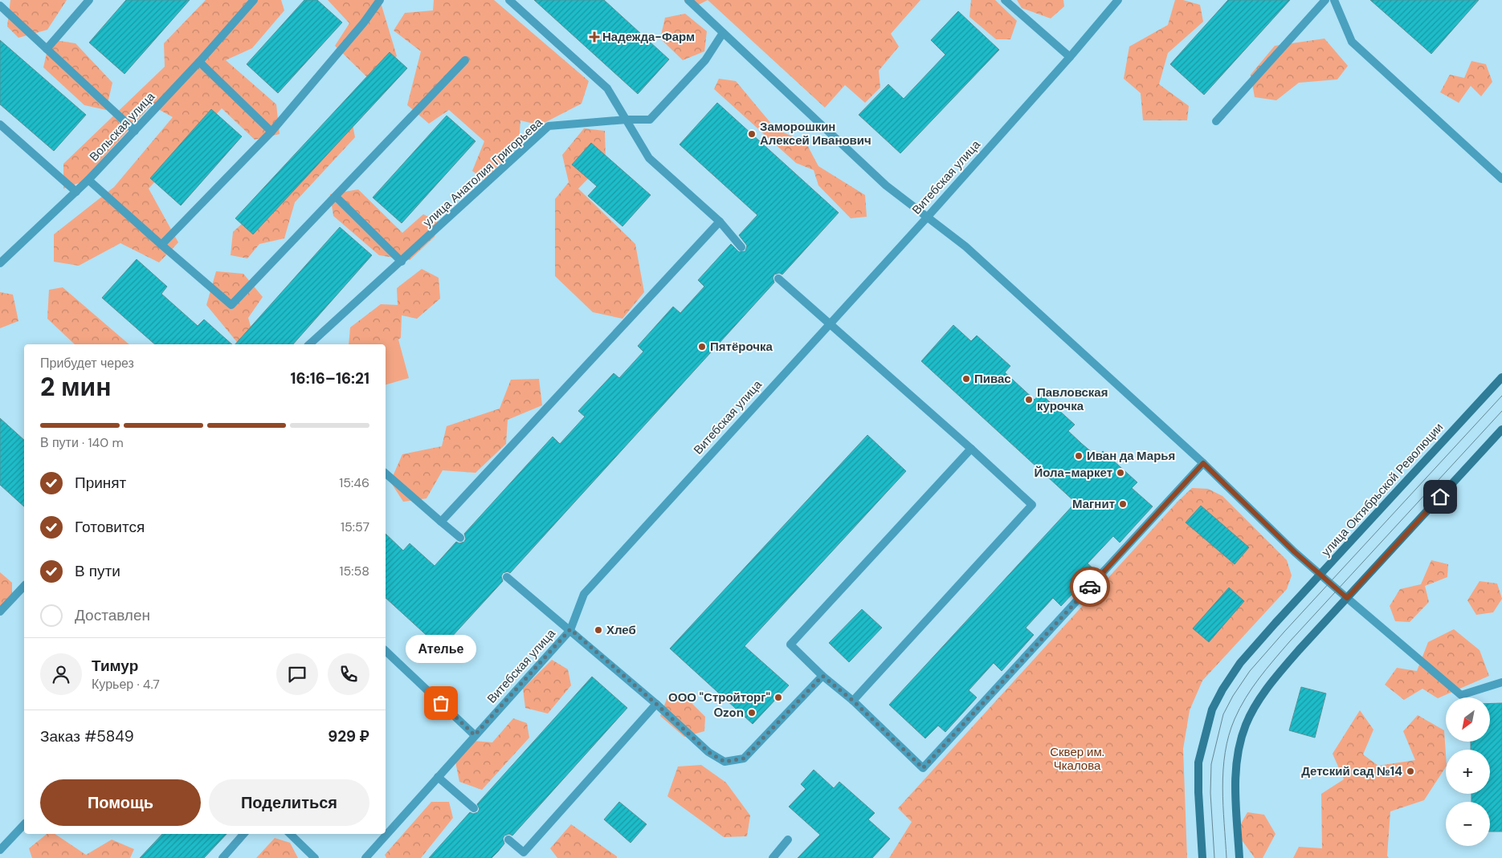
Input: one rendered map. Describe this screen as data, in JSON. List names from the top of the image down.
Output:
{
  "streets": {
    "main road": ["улица Октябрьской Революции"],
    "street": ["Вольская улица", "улица Анатолия Григорьева", "Витебская улица"]
  },
  "parks": ["Сквер им. Чкалова"],
  "places": {
    "health": ["Надежда-Фарм"],
    "other": [
      "Заморошкин Алексей Иванович",
      "Пятёрочка",
      "Пивас",
      "Павловская курочка",
      "Иван да Марья",
      "Йола-маркет",
      "Магнит",
      "Хлеб",
      "ООО \"Стройторг\"",
      "Ателье",
      "Ozon",
      "Детский сад №14"
    ]
  },
  "north": "bottom left",
  "page": {
    "heading": ["2 мин", "Прибудет через", "16:16–16:21"],
    "panel": [
      "Тимур",
      "Курьер · 4.7",
      "Заказ #5849",
      "929 ₽"
    ],
    "bar": "В пути · 140 m",
    "list": [
      ["Принят", "15:46"],
      ["Готовится", "15:57"],
      ["В пути", "15:58"],
      "Доставлен"
    ],
    "bubble": "Ателье",
    "map_buttons": ["+", "−"],
    "buttons": ["Помощь", "Поделиться"]
  }
}
